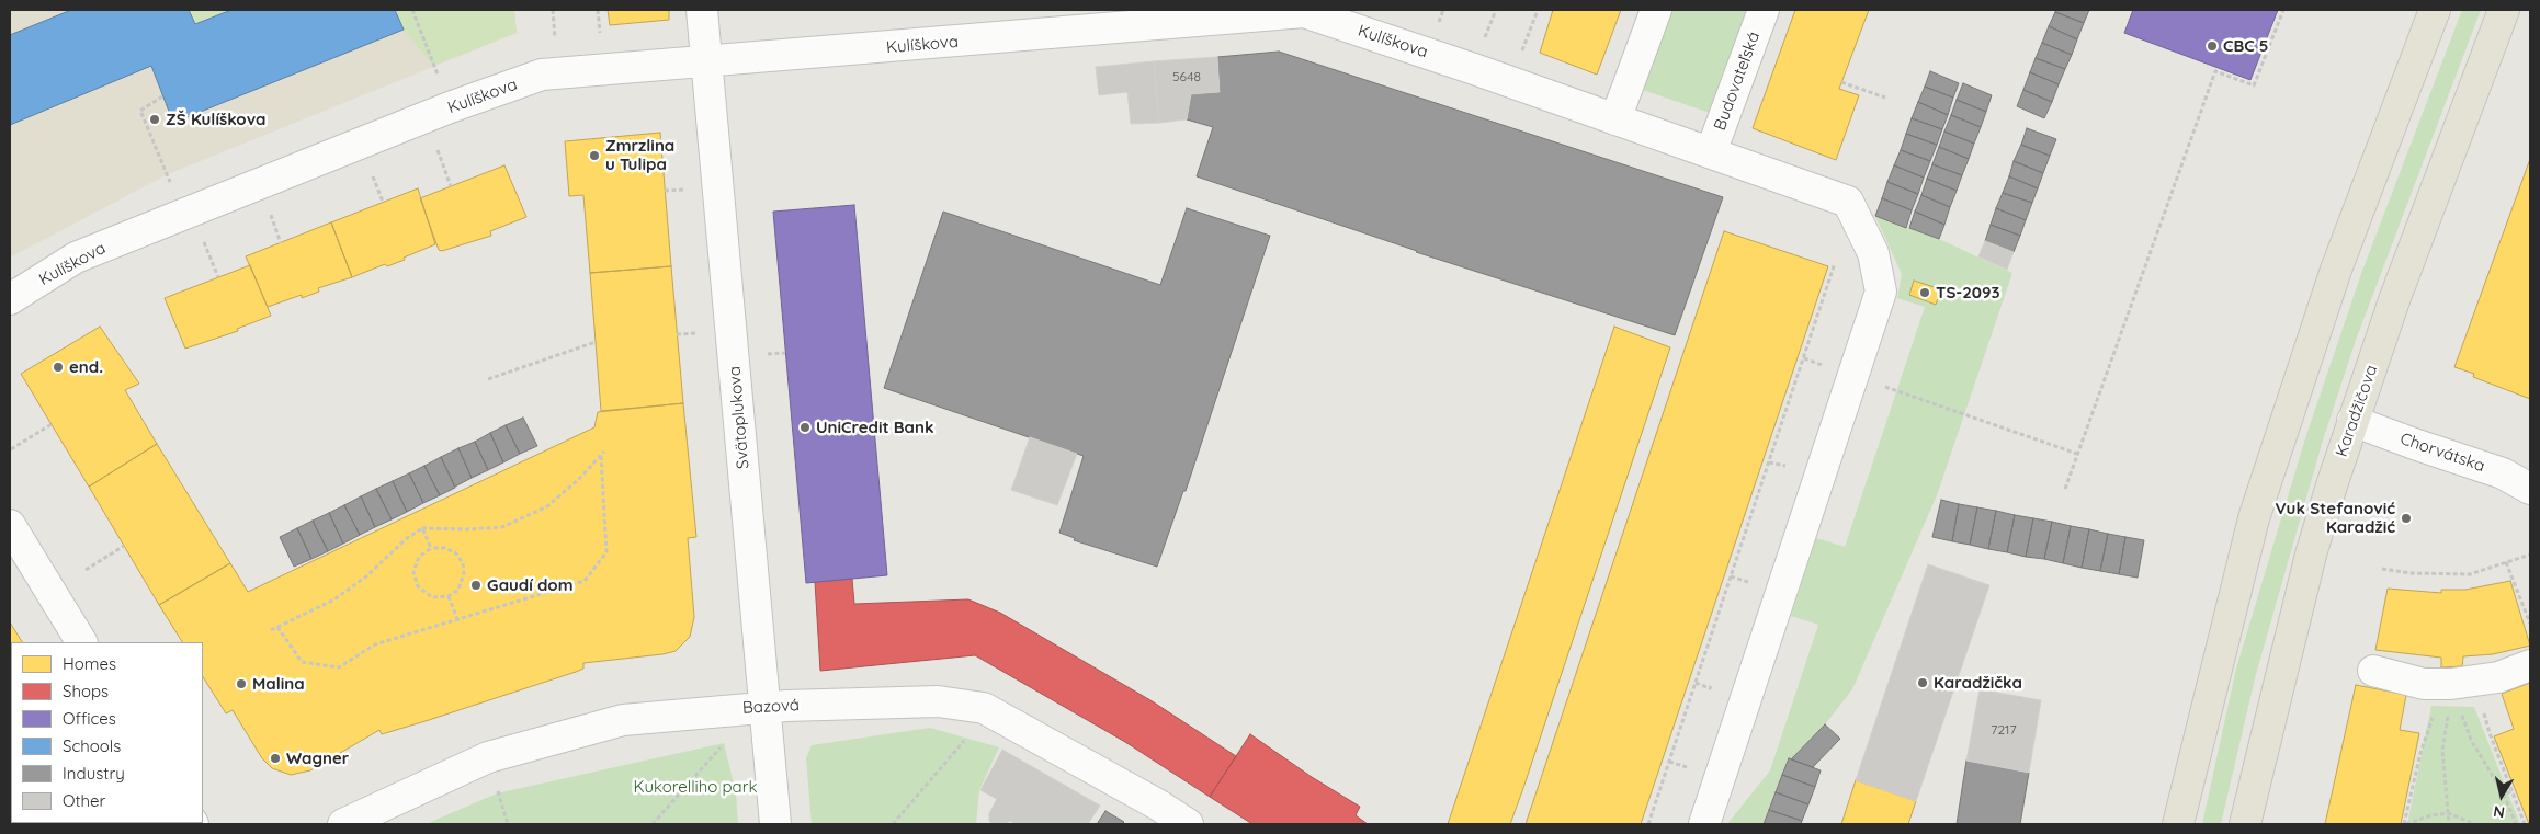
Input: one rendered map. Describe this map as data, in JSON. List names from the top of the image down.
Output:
{
  "streets": {
    "main road": ["Karadžičova"],
    "street": [
      "Kulíškova",
      "Budovateľská",
      "Svätoplukova",
      "Chorvátska",
      "Bazová"
    ]
  },
  "crossings": [
    ["Kulíškova", "Budovateľská"],
    ["Kulíškova", "Svätoplukova"],
    ["Karadžičova", "Chorvátska"],
    ["Svätoplukova", "Bazová"]
  ],
  "parks": ["Kukorelliho park"],
  "places": [
    "CBC 5",
    "ZŠ Kulíškova",
    "Zmrzlina u Tulipa",
    "TS-2093",
    "end.",
    "UniCredit Bank",
    "Vuk Stefanović Karadžić",
    "Gaudí dom",
    "Karadžička",
    "Malina",
    "Wagner"
  ],
  "house_numbers": ["5648", "7217"],
  "legend": [
    "Homes",
    "Shops",
    "Offices",
    "Schools",
    "Industry",
    "Other"
  ],
  "north": "bottom"
}
